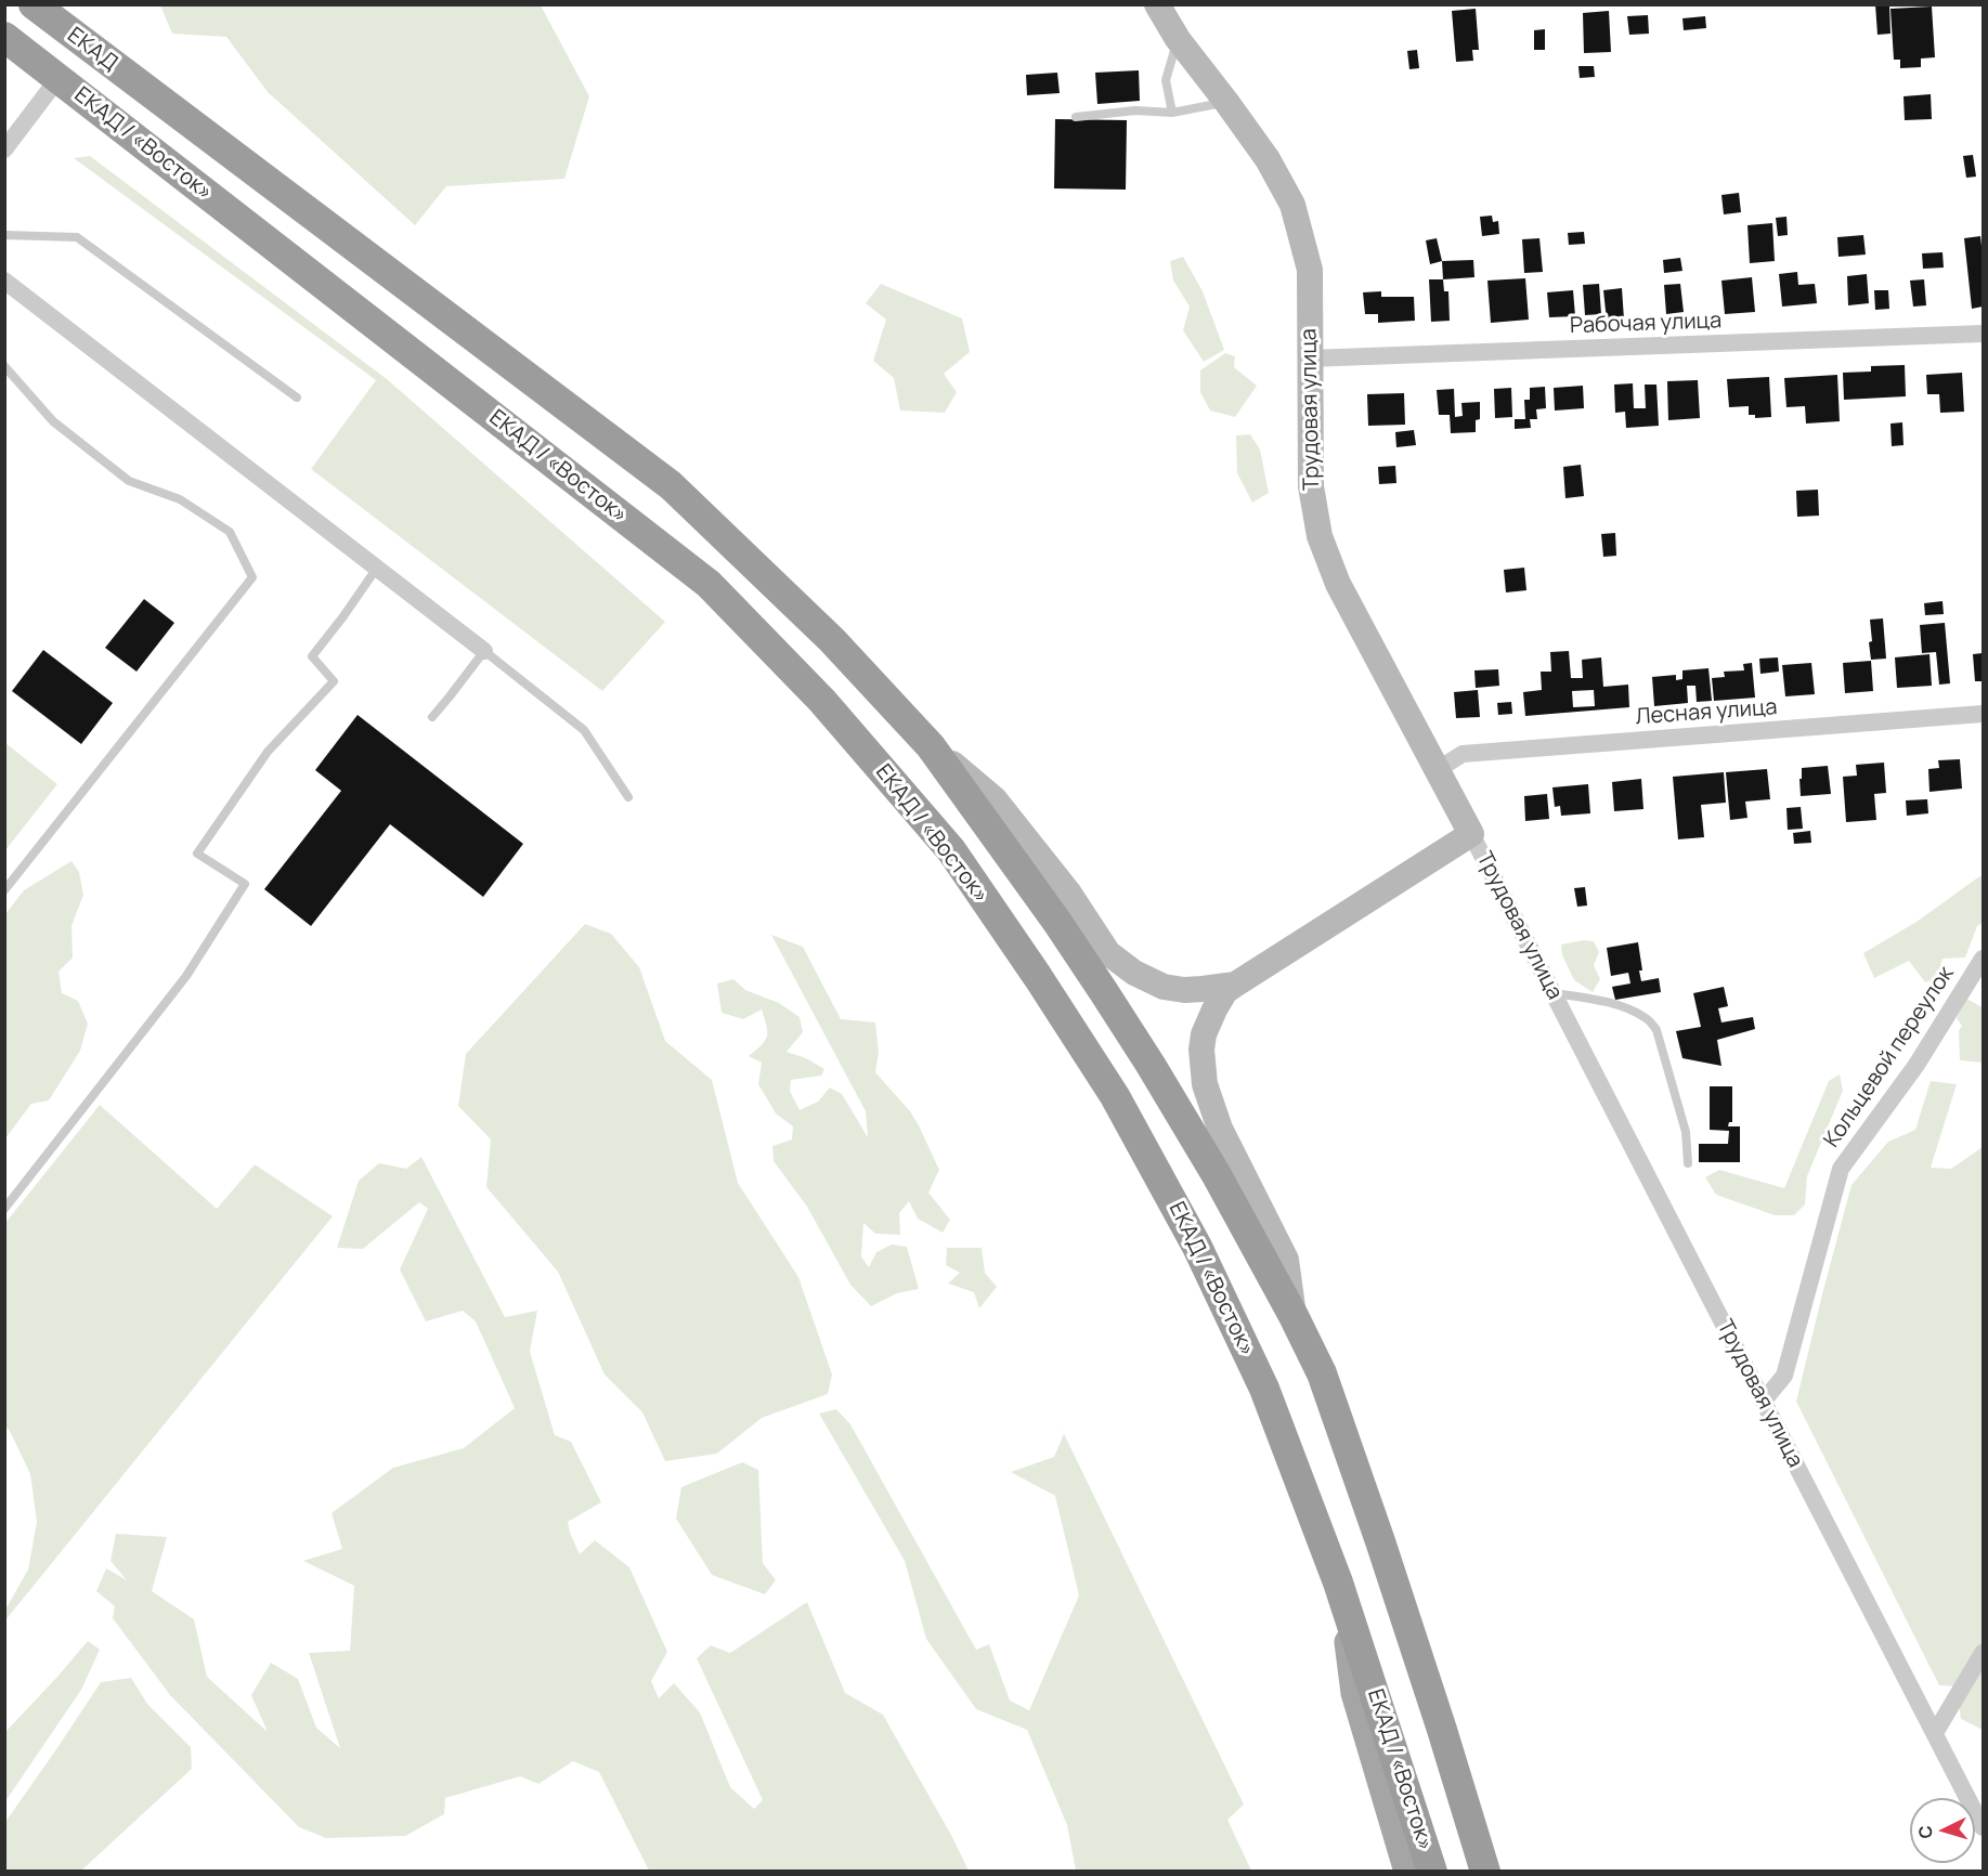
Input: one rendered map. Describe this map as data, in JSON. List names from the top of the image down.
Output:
{
  "streets": {
    "highway": ["ЕКАД", "ЕКАД / «Восток»"],
    "main road": ["Трудовая улица"],
    "street": ["Рабочая улица", "Лесная улица", "Кольцевой переулок"]
  },
  "crossings": [
    ["ЕКАД", "ЕКАД / «Восток»"],
    ["Рабочая улица", "Трудовая улица"],
    ["Трудовая улица", "Лесная улица"],
    ["Трудовая улица", "Кольцевой переулок"]
  ],
  "north": "left"
}
